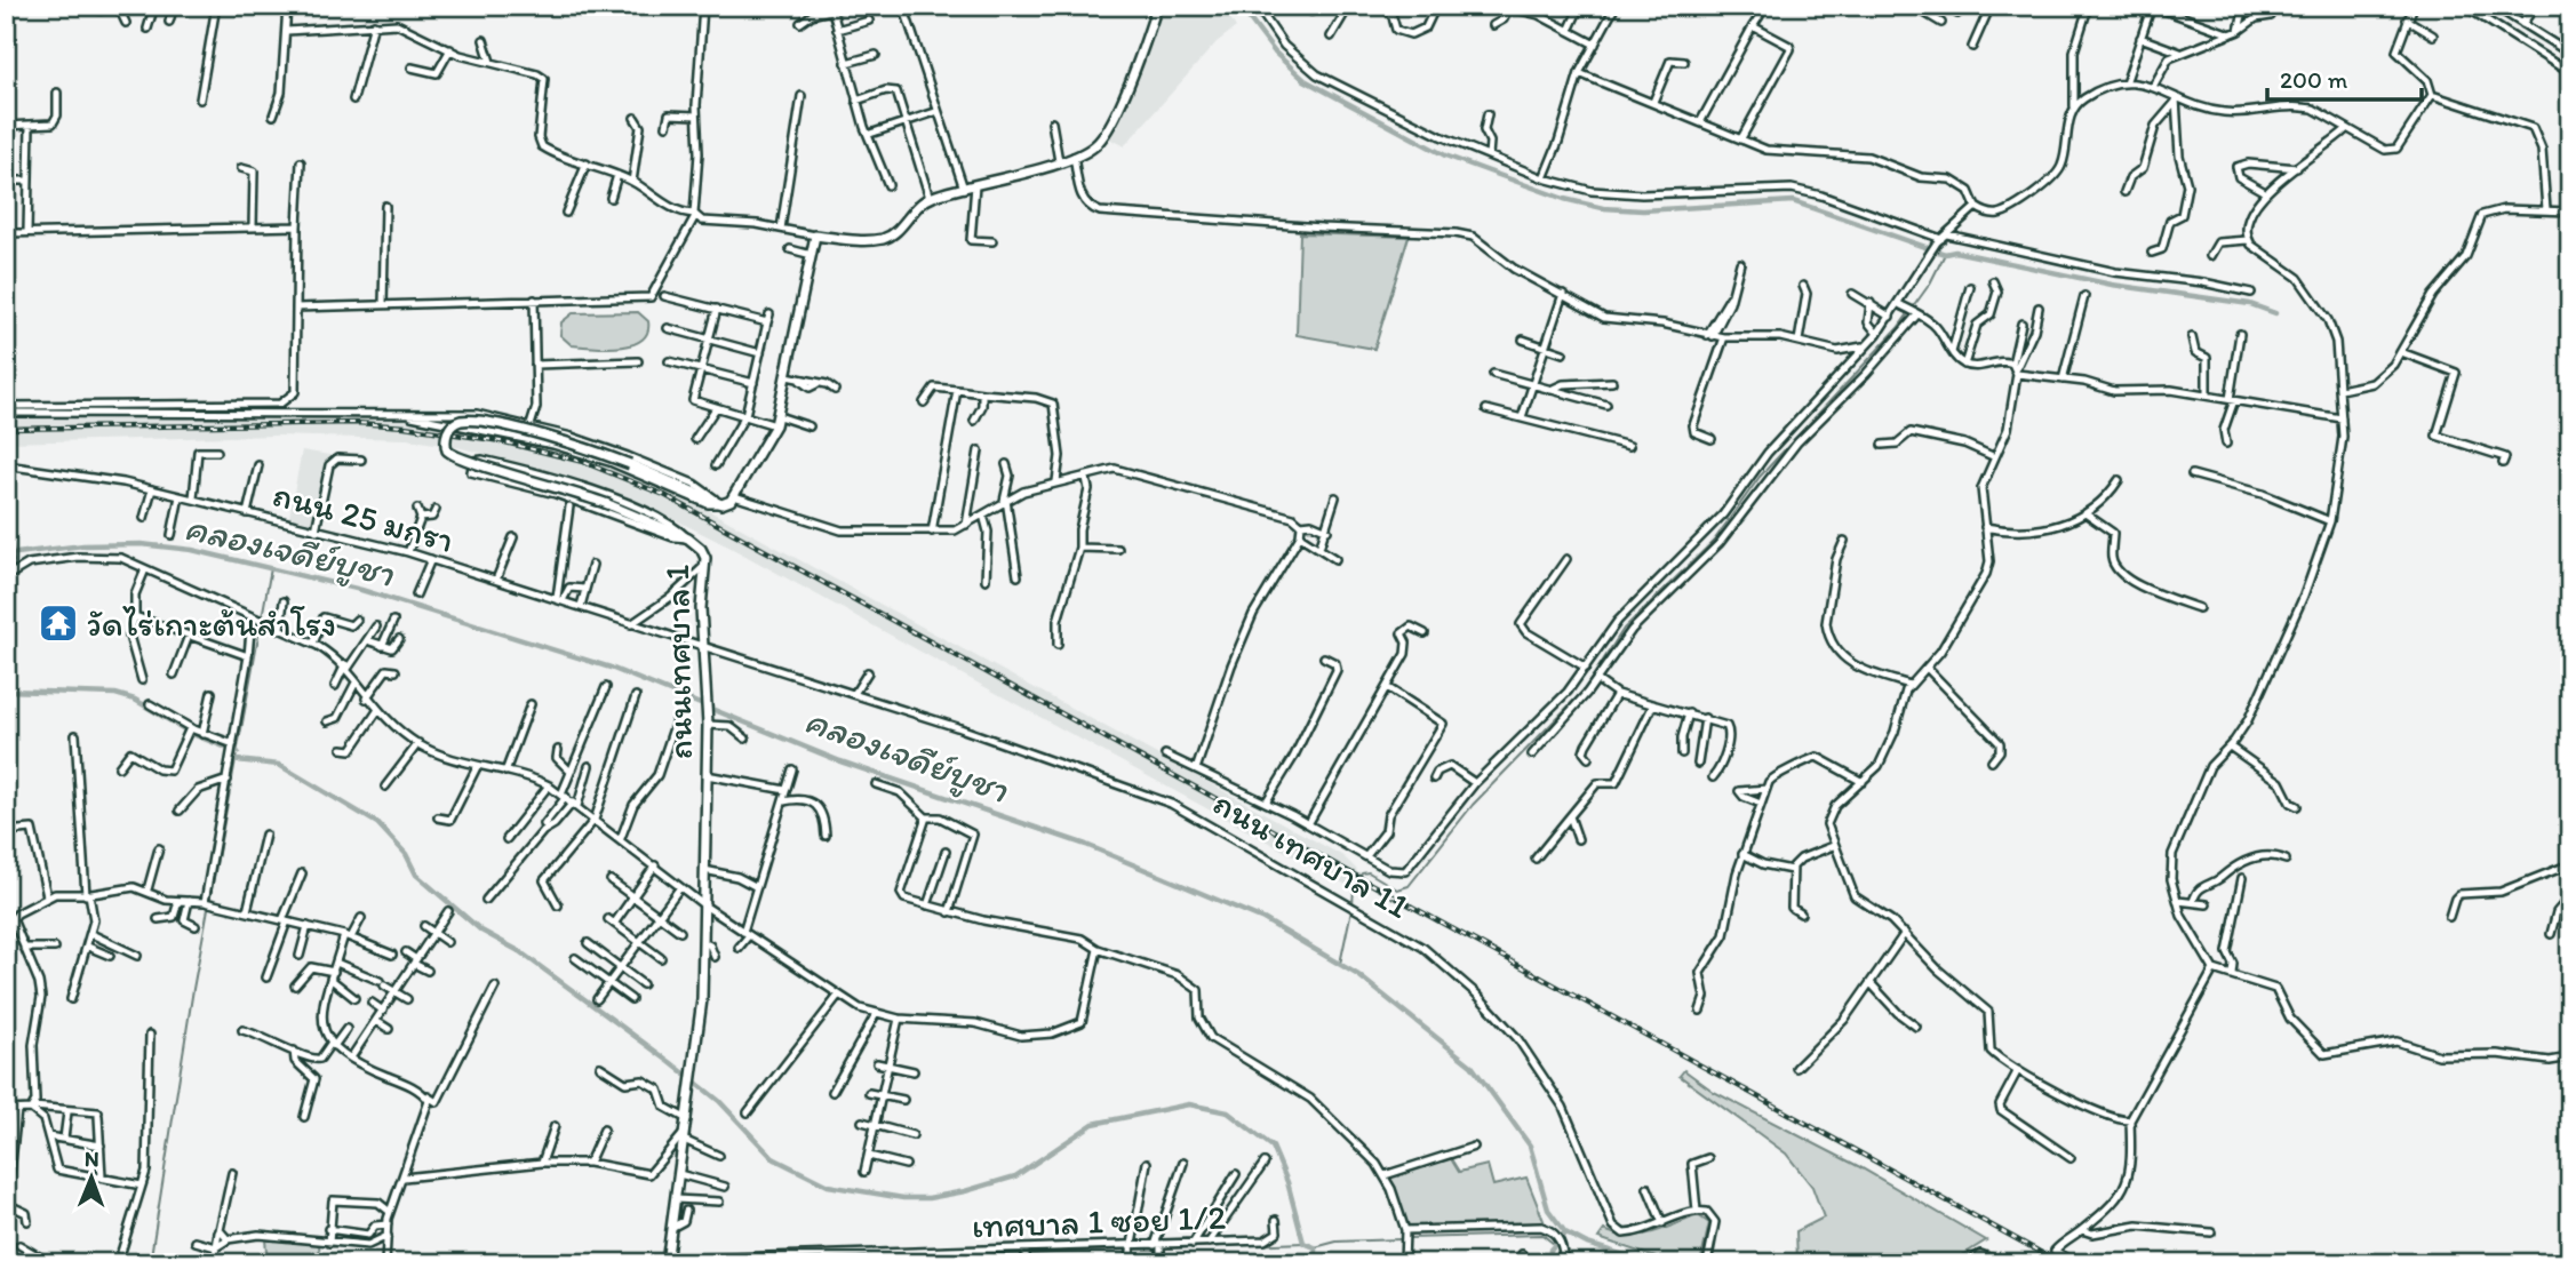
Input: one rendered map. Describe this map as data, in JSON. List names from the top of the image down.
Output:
{
  "streets": {
    "street": [
      "ถนน 25 มกรา",
      "ถนนเทศบาล 1",
      "ถนน เทศบาล 11",
      "เทศบาล 1 ซอย 1/2"
    ]
  },
  "crossings": [
    ["ถนน 25 มกรา", "ถนนเทศบาล 1"],
    ["ถนน 25 มกรา", "ถนน เทศบาล 11"],
    ["ถนนเทศบาล 1", "ถนน เทศบาล 11"],
    ["ถนนเทศบาล 1", "เทศบาล 1 ซอย 1/2"]
  ],
  "water": ["คลองเจดีย์บูชา"],
  "places": {
    "temple": ["วัดไร่เกาะต้นสำโรง"]
  },
  "scale_bar": "200 m",
  "north": "top"
}
